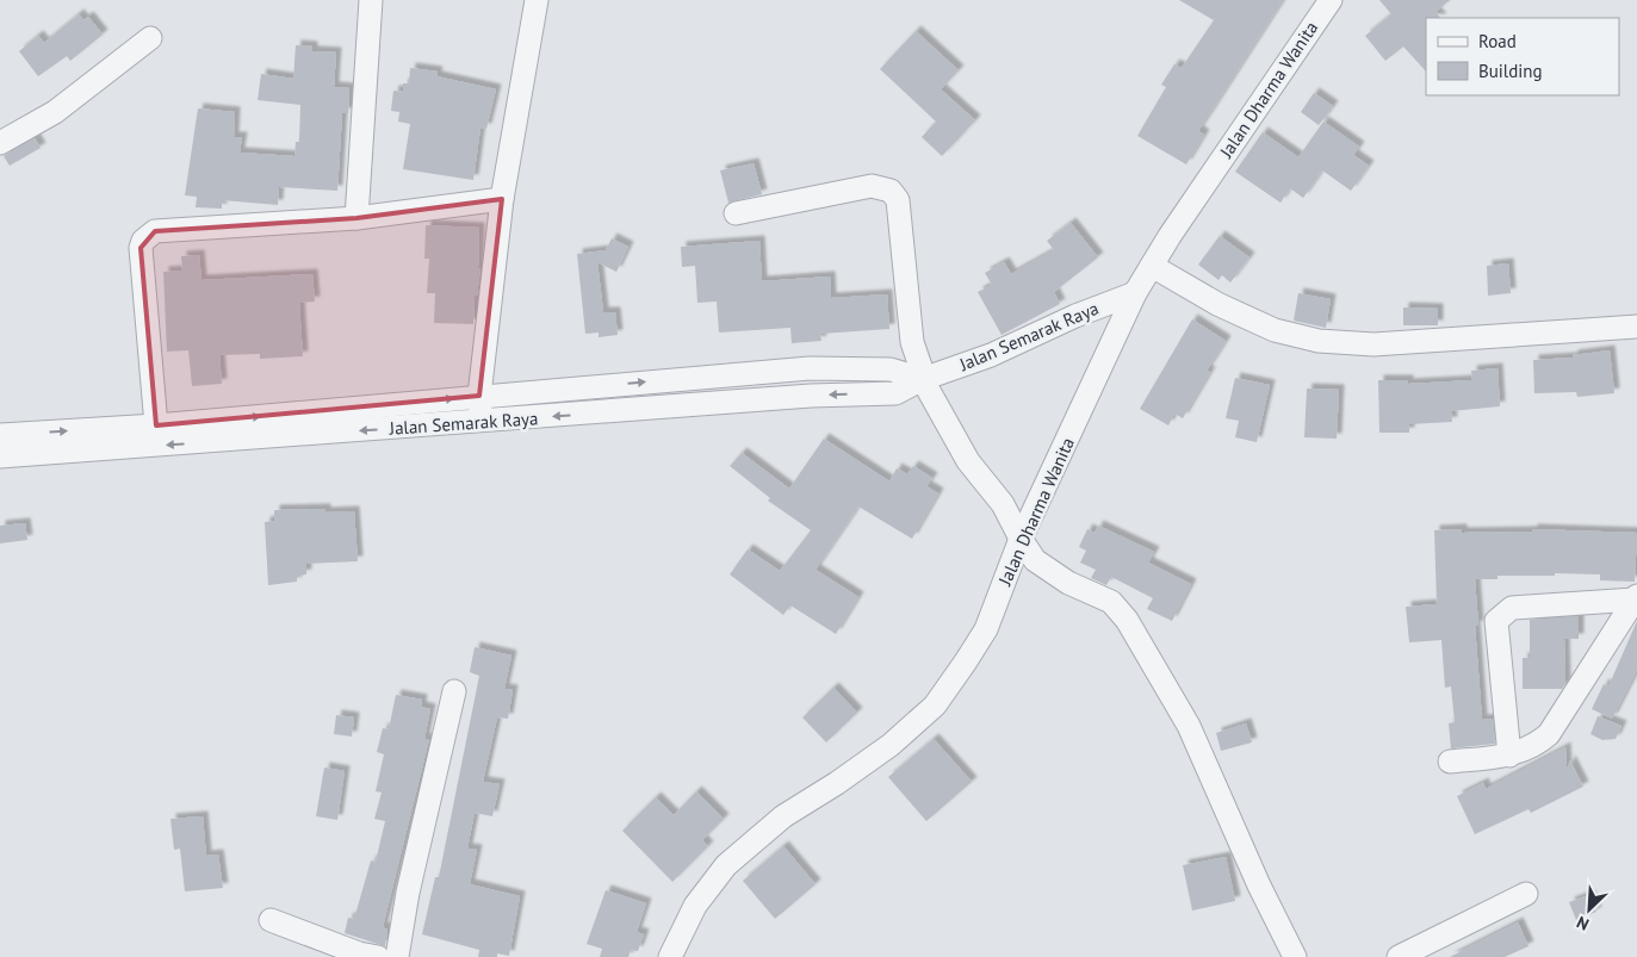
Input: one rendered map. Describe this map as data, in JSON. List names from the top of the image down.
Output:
{
  "streets": {
    "street": ["Jalan Dharma Wanita", "Jalan Semarak Raya"]
  },
  "crossings": [
    ["Jalan Dharma Wanita", "Jalan Semarak Raya"]
  ],
  "legend": ["Road", "Building"],
  "north": "bottom left"
}
